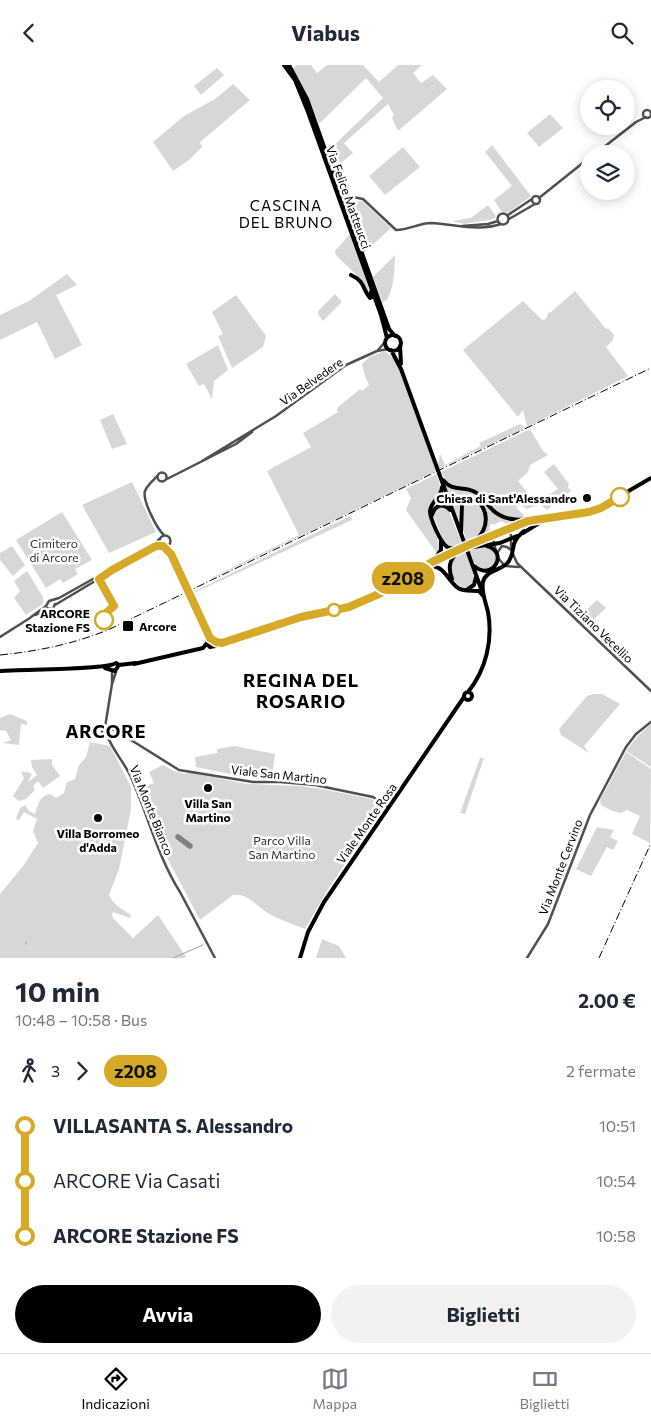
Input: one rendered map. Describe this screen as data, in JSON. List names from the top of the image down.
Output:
{
  "streets": {
    "main road": ["Via Felice Matteucci", "Viale Monte Rosa"],
    "street": [
      "Via Belvedere",
      "Via Tiziano Vecellio",
      "Viale San Martino",
      "Via Monte Bianco",
      "Via Monte Cervino"
    ]
  },
  "crossings": [
    ["Via Felice Matteucci", "Via Belvedere"],
    ["Via Felice Matteucci", "Viale Monte Rosa"],
    ["Viale San Martino", "Via Monte Bianco"],
    ["Viale San Martino", "Viale Monte Rosa"]
  ],
  "districts": ["CASCINA DEL BRUNO", "REGINA DEL ROSARIO", "ARCORE"],
  "parks": ["Cimitero di Arcore", "Parco Villa San Martino"],
  "places": {
    "other": [
      "Chiesa di Sant'Alessandro",
      "ARCORE Stazione FS",
      "Villa San Martino",
      "Villa Borromeo d'Adda"
    ],
    "transit": ["Arcore"]
  },
  "lines": ["bus line z208"],
  "page": {
    "header": "Viabus",
    "on_map": "z208",
    "heading": ["10 min", "10:48 – 10:58 · Bus", "2.00 €"],
    "legs": ["3", "z208", "2 fermate"],
    "list": [
      {
        "name": "VILLASANTA S. Alessandro",
        "value": "10:51"
      },
      {
        "name": "ARCORE Via Casati",
        "value": "10:54"
      },
      {
        "name": "ARCORE Stazione FS",
        "value": "10:58"
      }
    ],
    "buttons": ["Avvia", "Biglietti"],
    "tabs": ["Indicazioni", "Mappa", "Biglietti"]
  }
}
